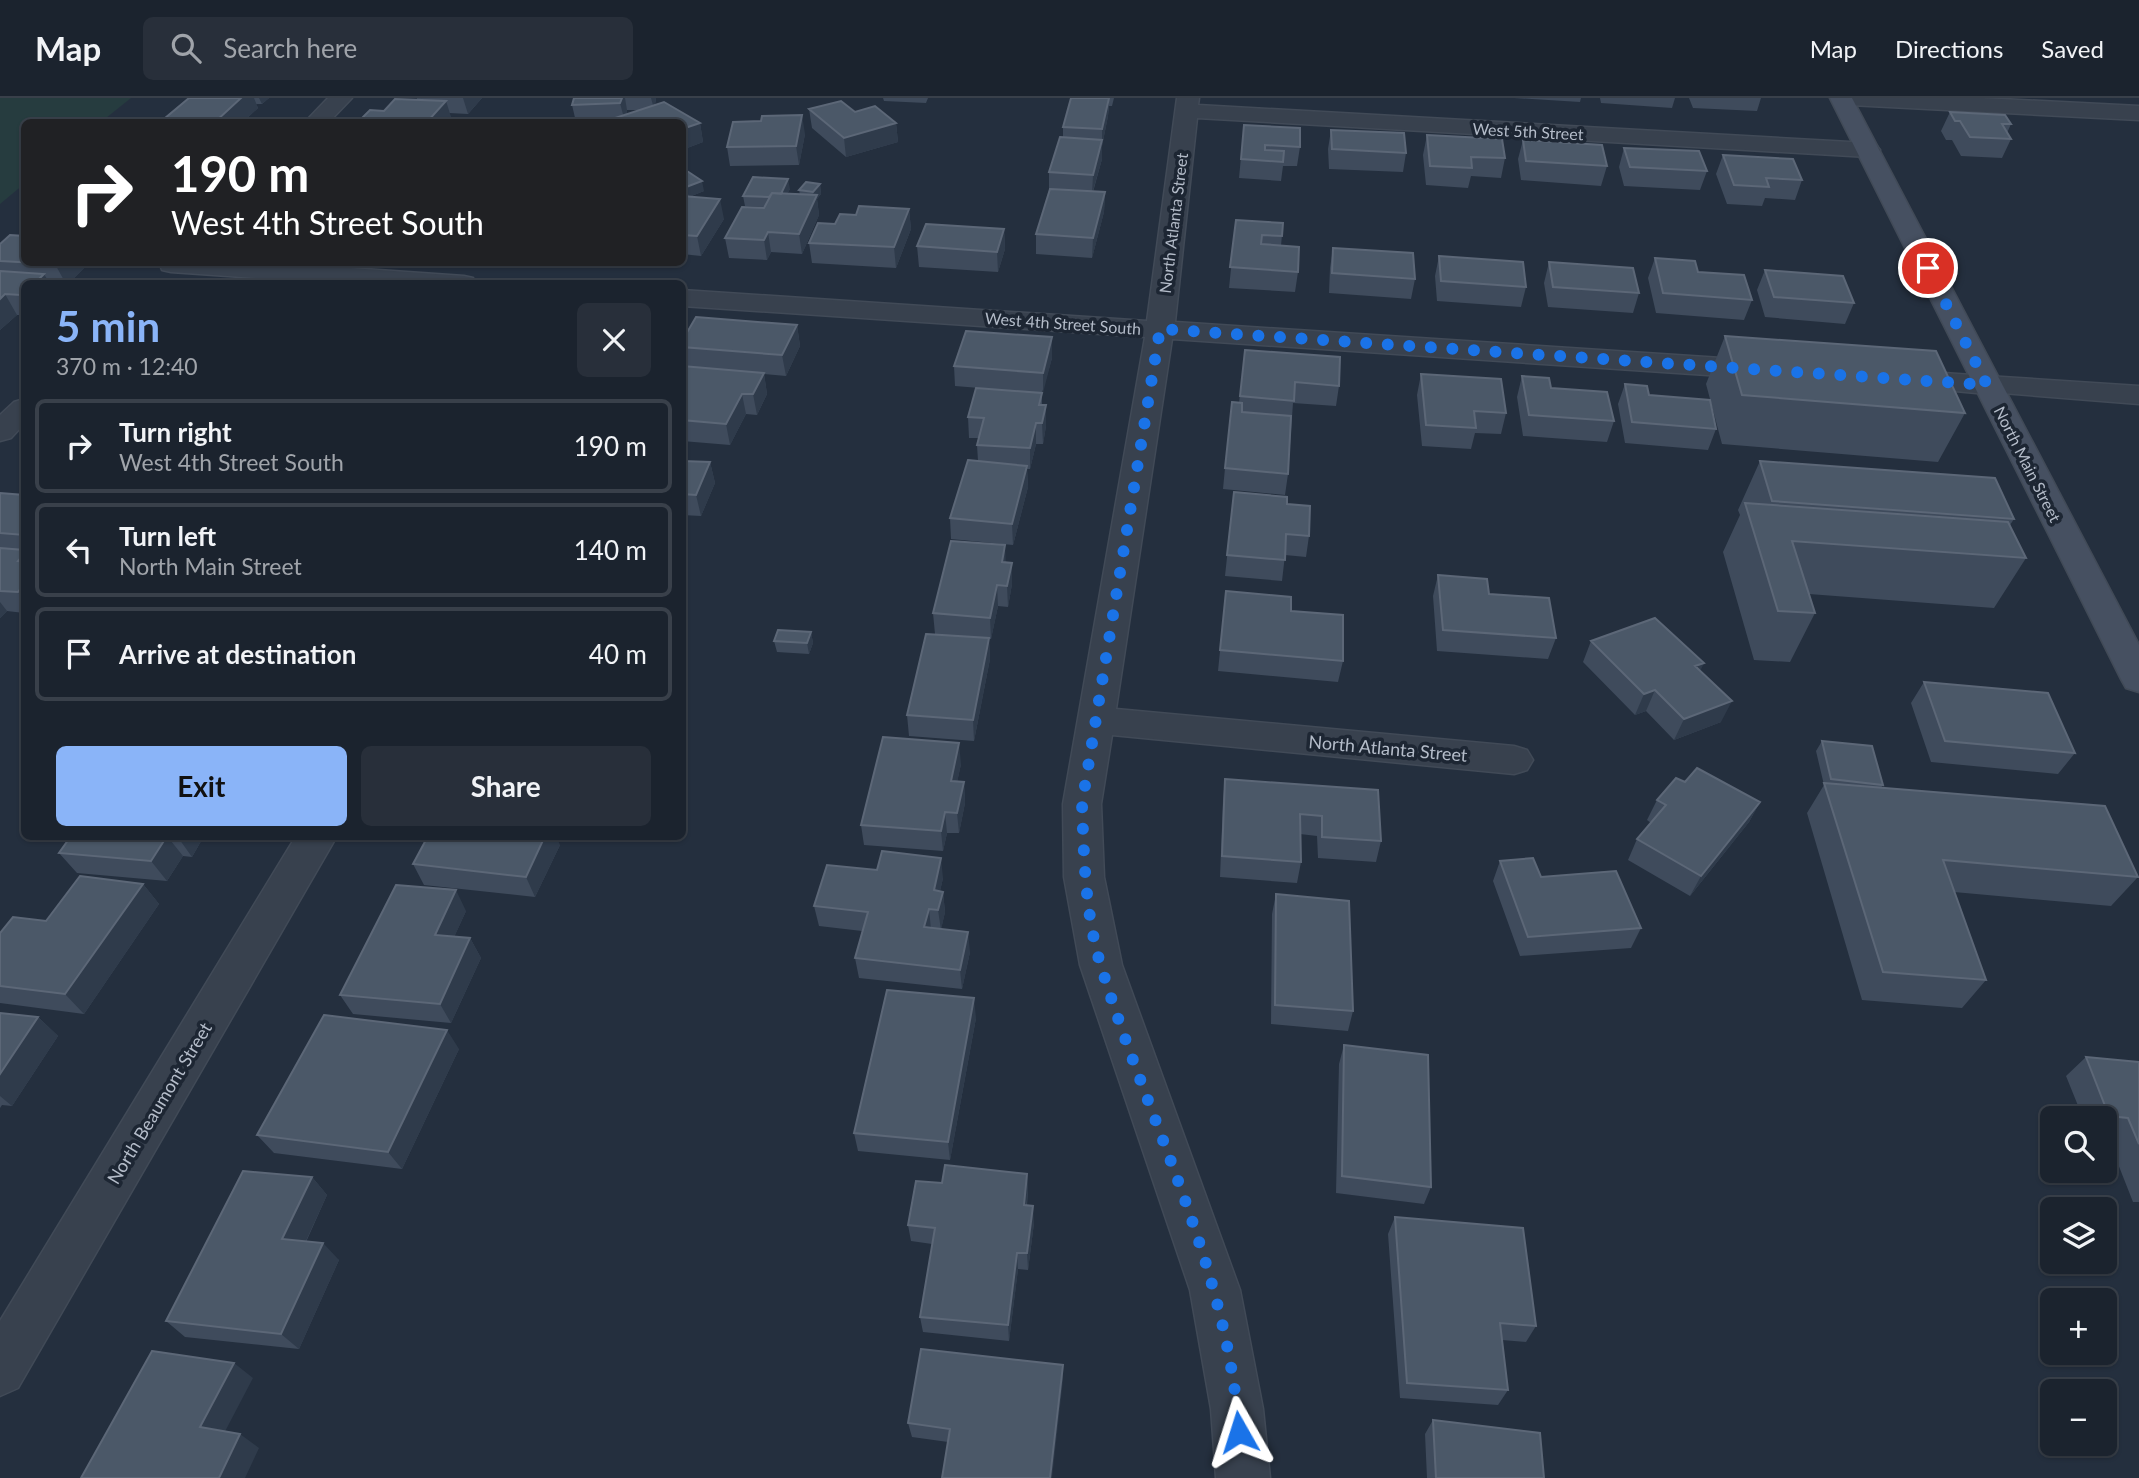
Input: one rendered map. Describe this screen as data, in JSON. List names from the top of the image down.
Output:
{
  "streets": {
    "main road": ["North Main Street"],
    "street": [
      "West 5th Street",
      "North Atlanta Street",
      "West 4th Street South",
      "North Beaumont Street"
    ]
  },
  "crossings": [
    ["West 5th Street", "North Atlanta Street"],
    ["West 5th Street", "North Main Street"],
    ["North Atlanta Street", "West 4th Street South"]
  ],
  "page": {
    "header": "Map",
    "search": "Search here",
    "nav": ["Map", "Directions", "Saved"],
    "turn": ["190 m", "West 4th Street South"],
    "heading": ["5 min", "370 m · 12:40"],
    "list": [
      {
        "name": "Turn right",
        "note": "West 4th Street South",
        "value": "190 m"
      },
      {
        "name": "Turn left",
        "note": "North Main Street",
        "value": "140 m"
      },
      {
        "name": "Arrive at destination",
        "value": "40 m"
      }
    ],
    "buttons": ["Exit", "Share"],
    "map_buttons": ["+", "−"]
  }
}
